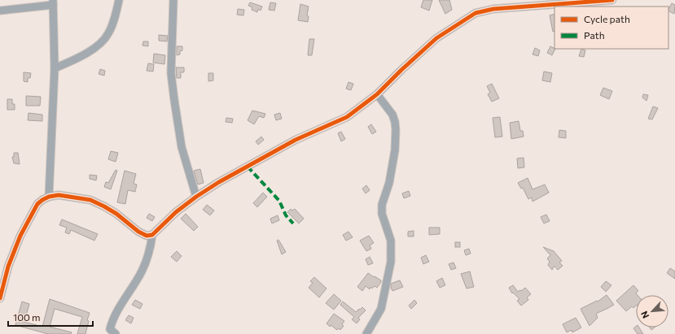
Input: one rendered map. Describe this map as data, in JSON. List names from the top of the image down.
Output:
{
  "legend": ["Cycle path", "Path"],
  "scale_bar": "100 m",
  "north": "bottom left"
}
